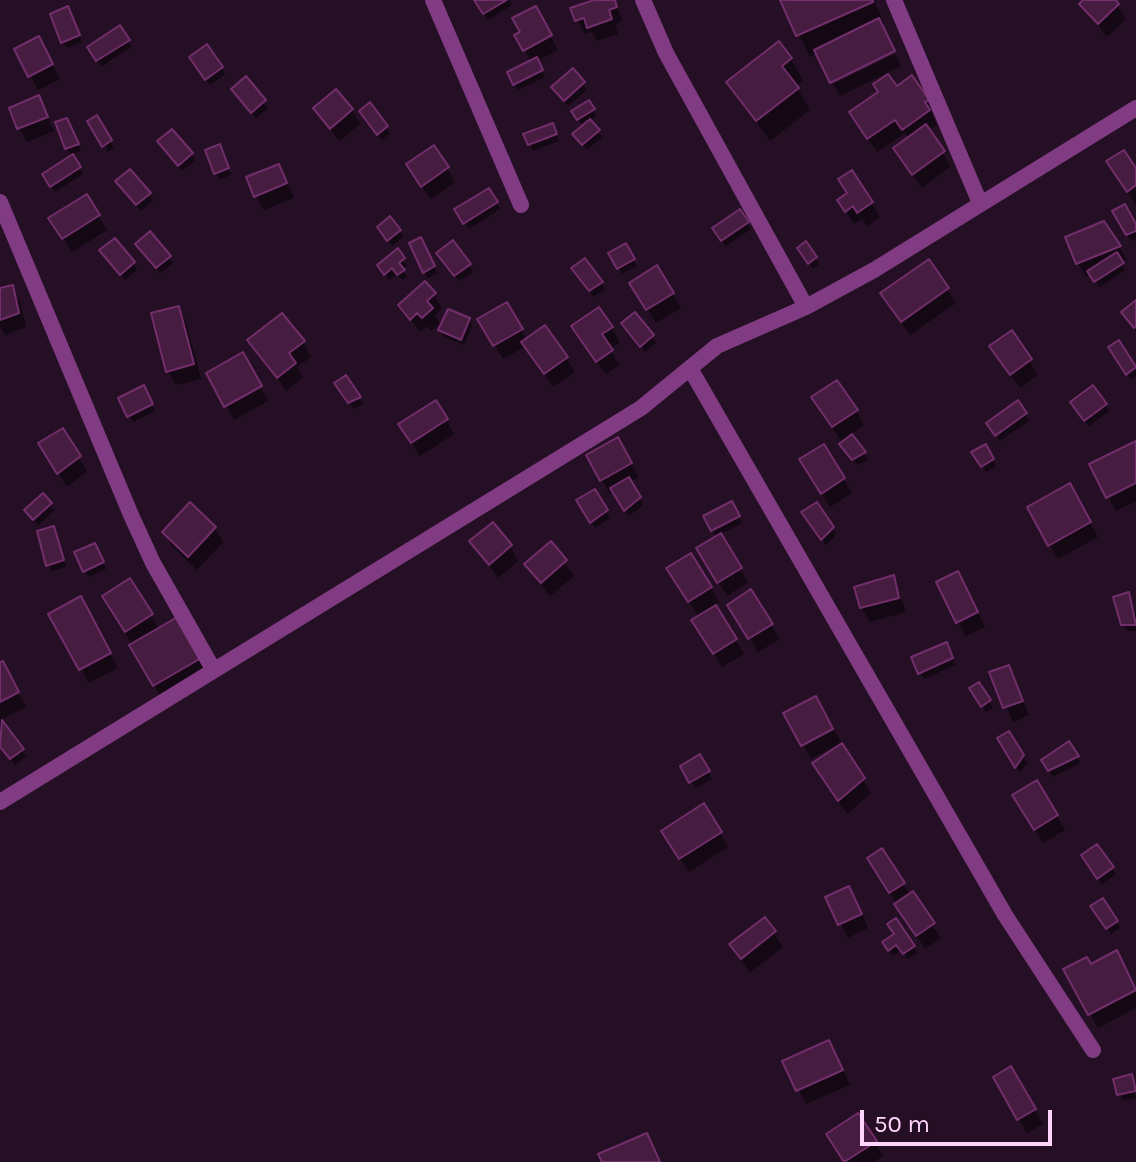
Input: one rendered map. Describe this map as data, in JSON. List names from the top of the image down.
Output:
{
  "scale_bar": "50 m"
}
